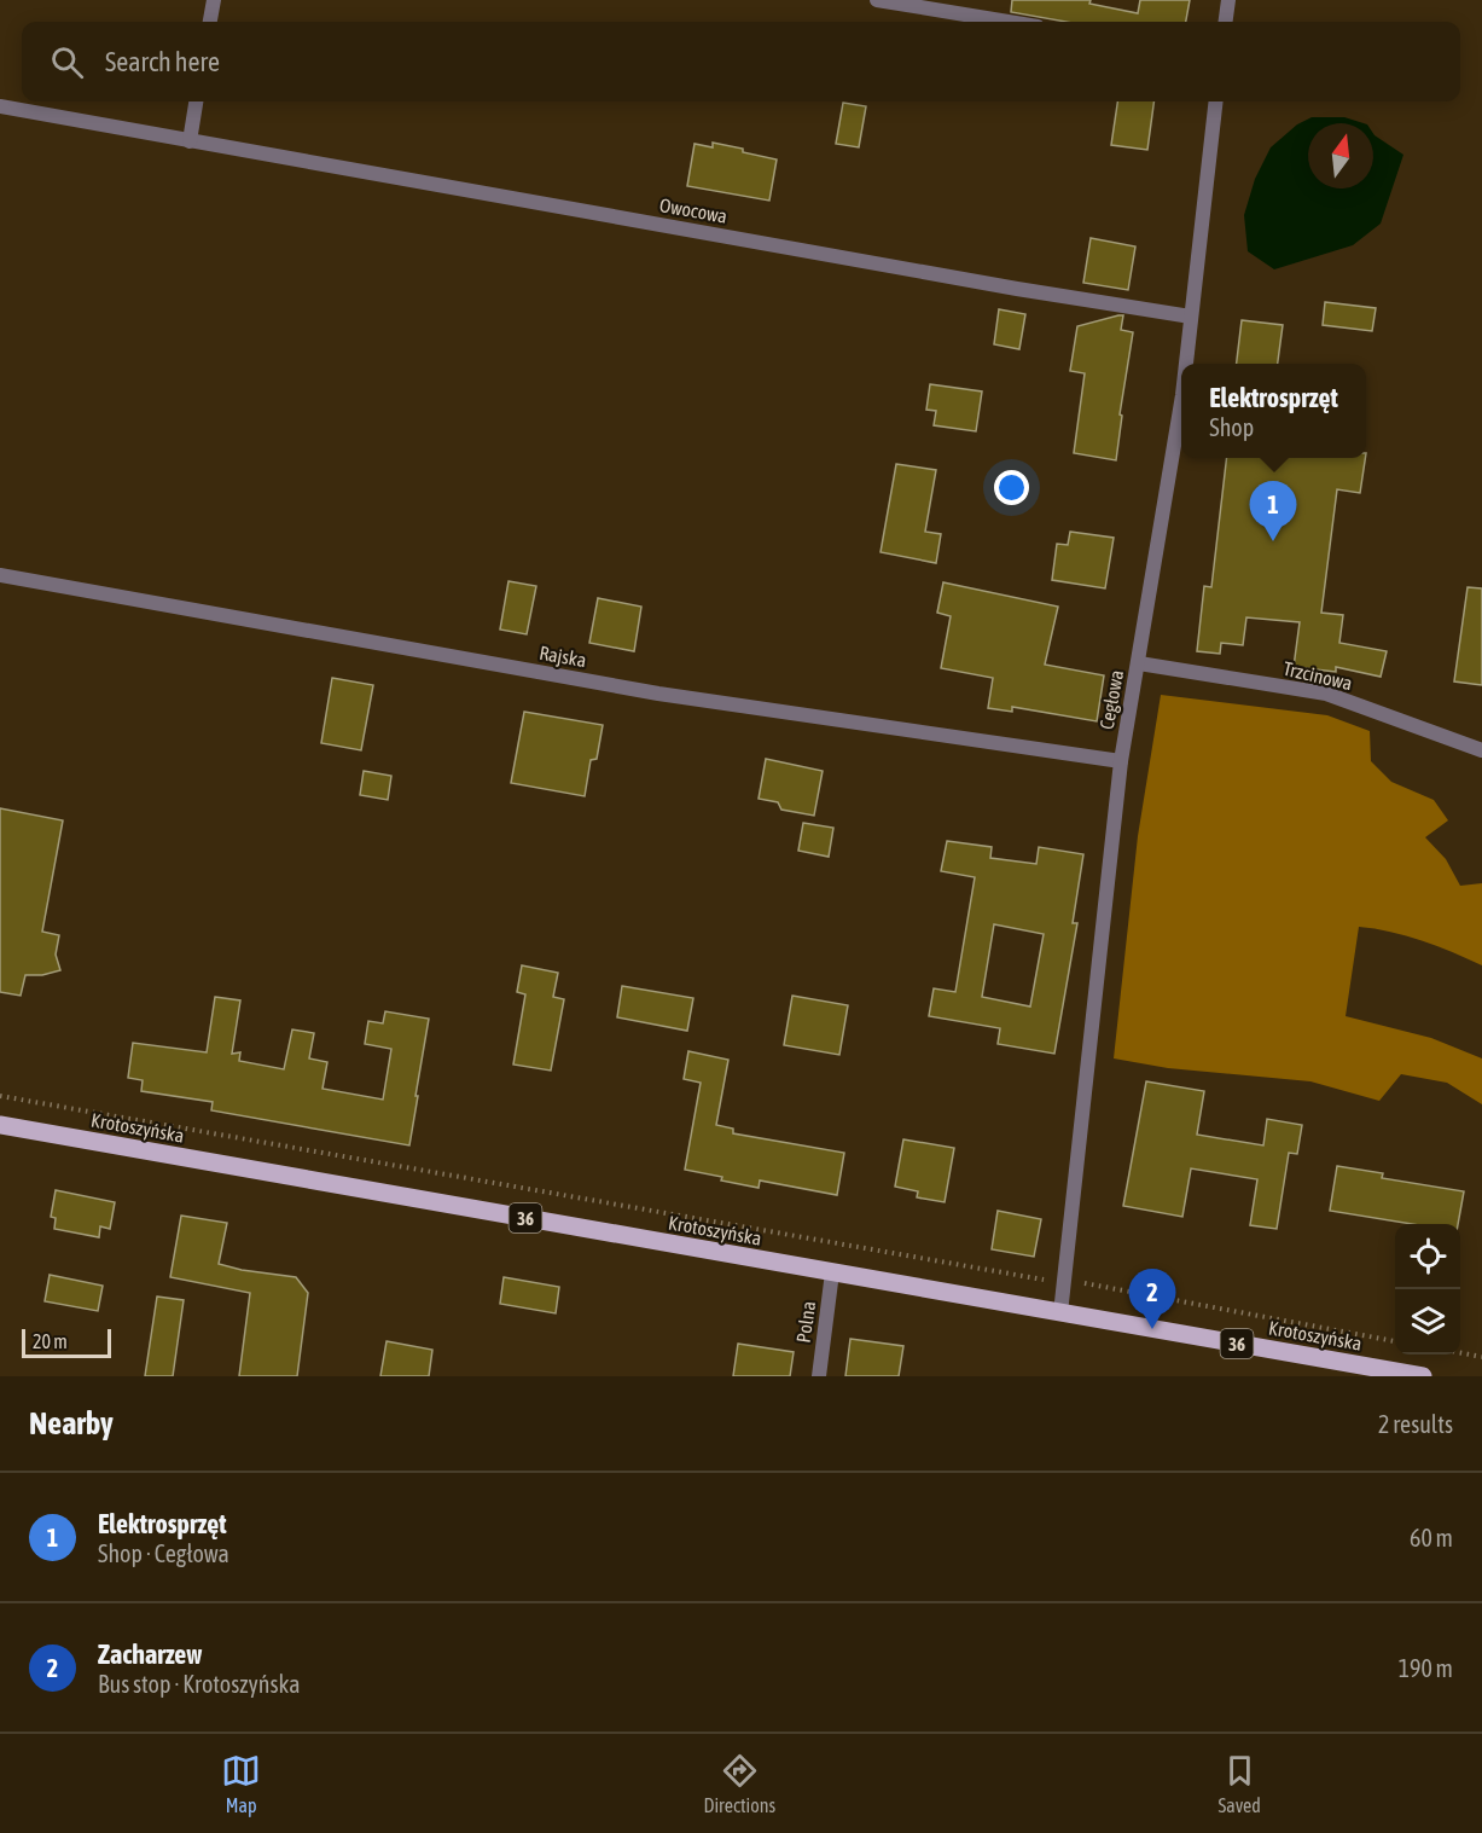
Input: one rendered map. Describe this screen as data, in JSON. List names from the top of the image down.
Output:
{
  "streets": {
    "main road": ["Krotoszyńska", "36"],
    "street": [
      "Owocowa",
      "Rajska",
      "Trzcinowa",
      "Cegłowa",
      "Polna"
    ]
  },
  "crossings": [
    ["Owocowa", "Cegłowa"],
    ["Rajska", "Cegłowa"],
    ["Trzcinowa", "Cegłowa"],
    ["Cegłowa", "Krotoszyńska"],
    ["Krotoszyńska", "Polna"]
  ],
  "scale_bar": "20 m",
  "north": "top",
  "page": {
    "search": "Search here",
    "popup": ["Elektrosprzęt", "Shop"],
    "pins": ["1", "2"],
    "scale": "20 m",
    "heading": ["Nearby", "2 results"],
    "list": [
      {
        "mark": "1",
        "name": "Elektrosprzęt",
        "note": "Shop · Cegłowa",
        "value": "60 m"
      },
      {
        "mark": "2",
        "name": "Zacharzew",
        "note": "Bus stop · Krotoszyńska",
        "value": "190 m"
      }
    ],
    "nav": ["Map", "Directions", "Saved"]
  }
}
